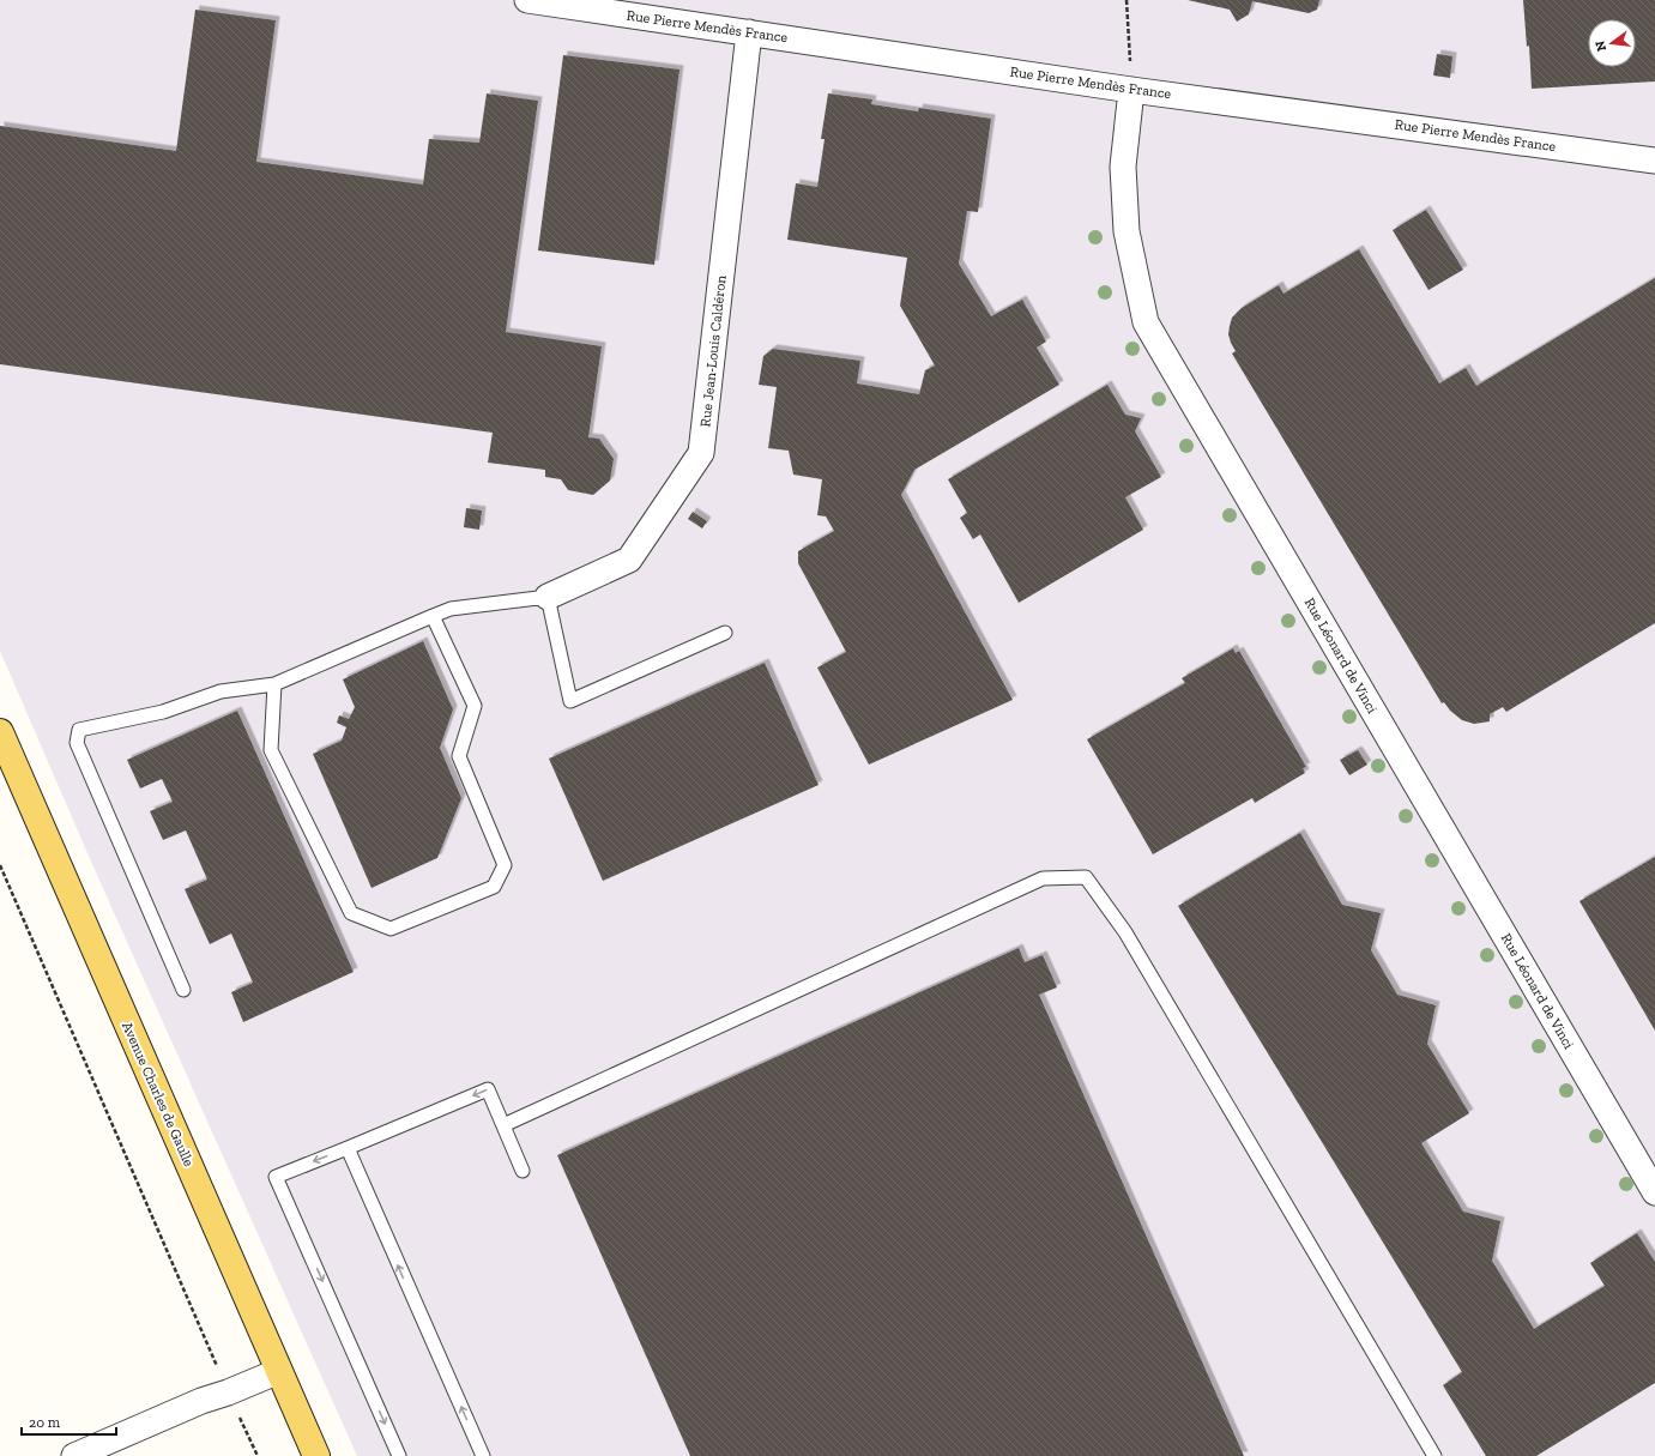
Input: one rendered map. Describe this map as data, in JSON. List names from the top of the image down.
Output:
{
  "streets": {
    "main road": ["Avenue Charles de Gaulle"],
    "street": ["Rue Pierre Mendès France", "Rue Jean-Louis Caldéron", "Rue Léonard de Vinci"]
  },
  "crossings": [
    ["Rue Pierre Mendès France", "Rue Jean-Louis Caldéron"],
    ["Rue Pierre Mendès France", "Rue Léonard de Vinci"]
  ],
  "scale_bar": "20 m",
  "north": "left"
}
